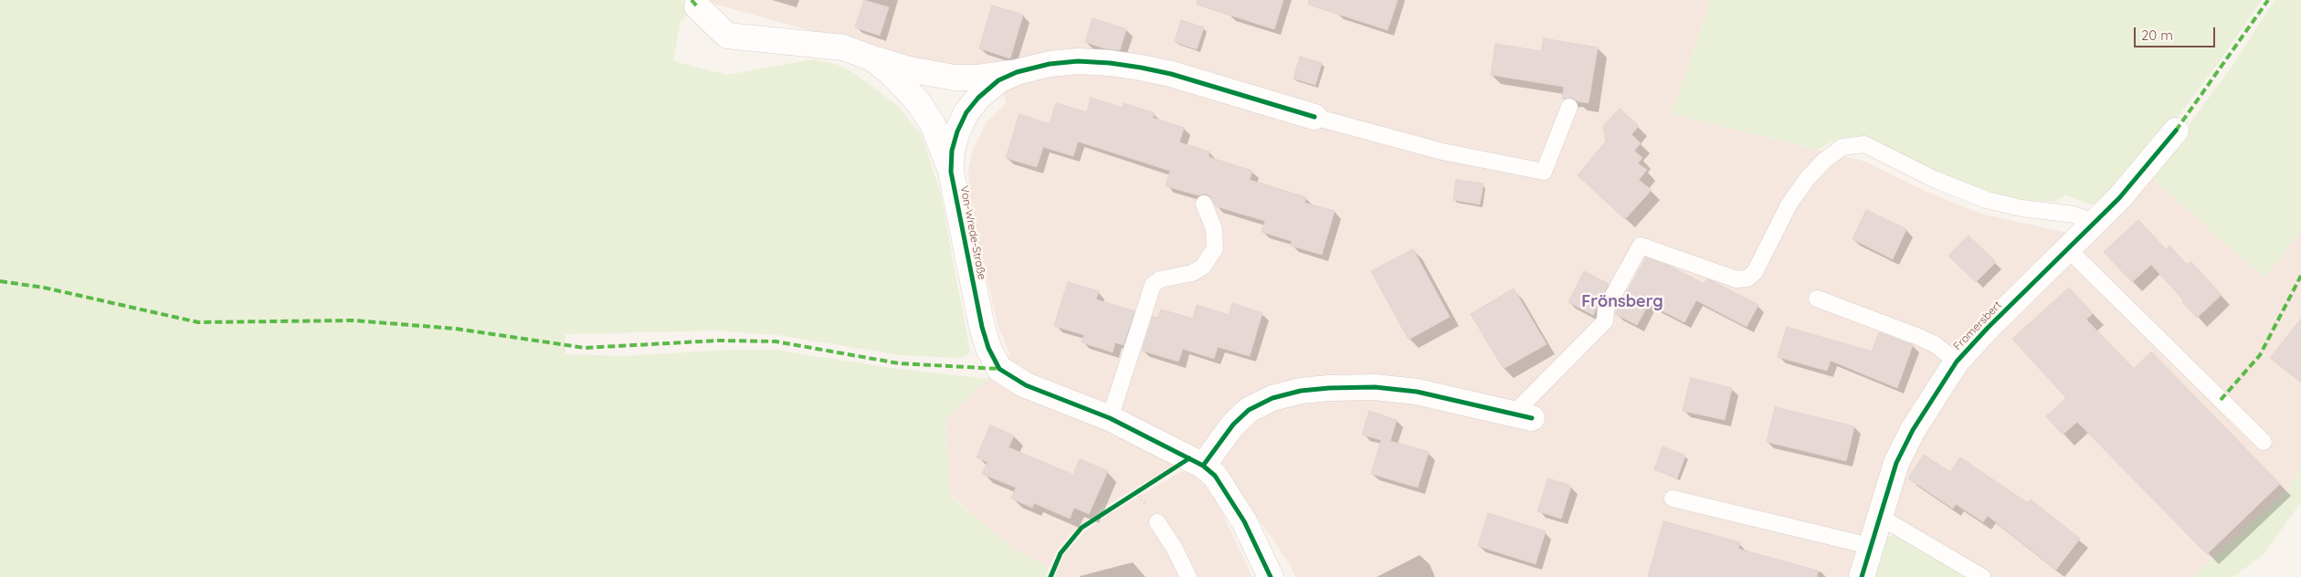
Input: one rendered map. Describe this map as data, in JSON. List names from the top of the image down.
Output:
{
  "streets": {
    "street": ["Von-Wrede-Straße", "Fromersbert"]
  },
  "districts": ["Frönsberg"],
  "scale_bar": "20 m"
}
